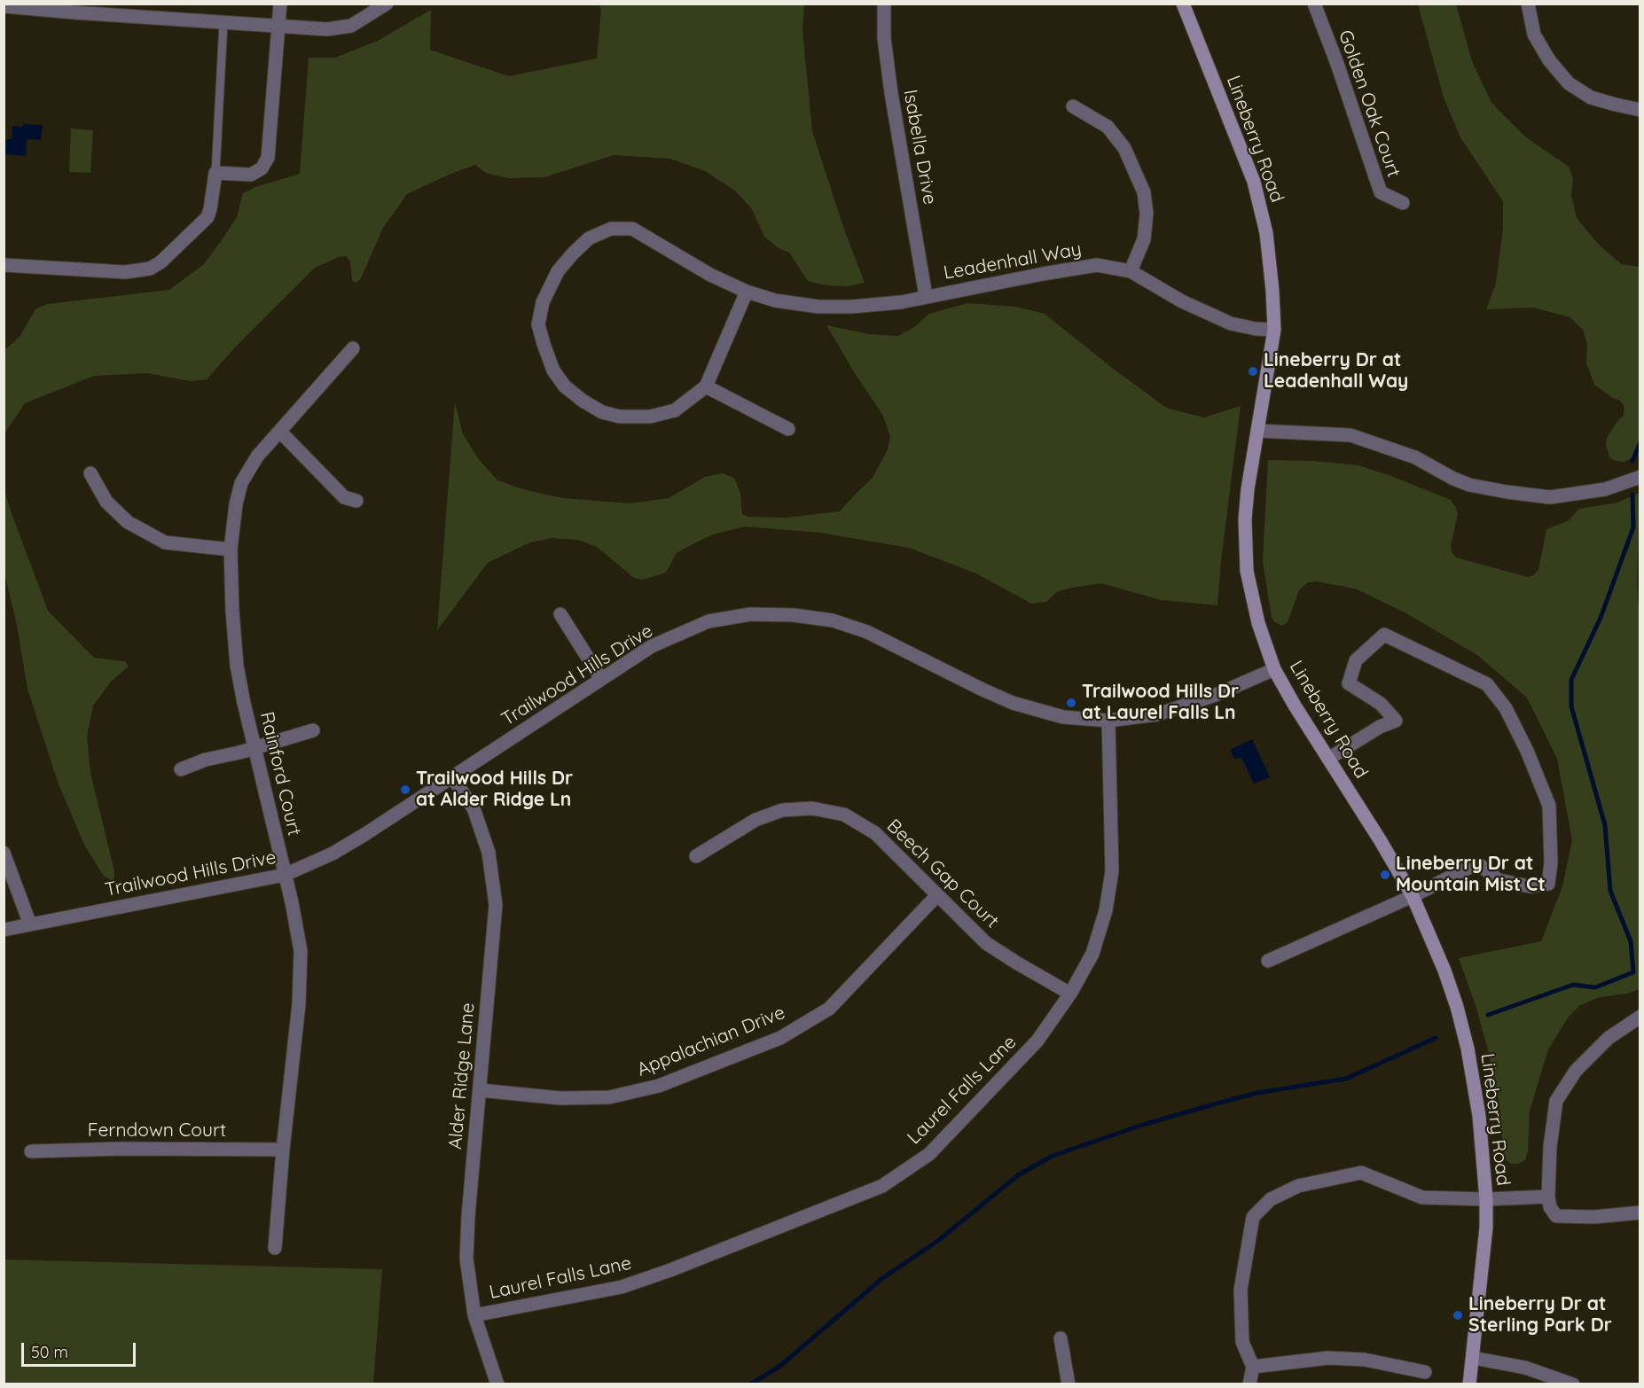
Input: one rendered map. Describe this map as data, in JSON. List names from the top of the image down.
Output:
{
  "streets": {
    "street": [
      "Golden Oak Court",
      "Lineberry Road",
      "Isabella Drive",
      "Leadenhall Way",
      "Trailwood Hills Drive",
      "Rainford Court",
      "Beech Gap Court",
      "Appalachian Drive",
      "Alder Ridge Lane",
      "Laurel Falls Lane",
      "Ferndown Court"
    ]
  },
  "crossings": [
    ["Lineberry Road", "Leadenhall Way"],
    ["Lineberry Road", "Trailwood Hills Drive"],
    ["Isabella Drive", "Leadenhall Way"],
    ["Trailwood Hills Drive", "Rainford Court"],
    ["Trailwood Hills Drive", "Alder Ridge Lane"],
    ["Trailwood Hills Drive", "Laurel Falls Lane"],
    ["Rainford Court", "Ferndown Court"],
    ["Beech Gap Court", "Appalachian Drive"],
    ["Beech Gap Court", "Laurel Falls Lane"],
    ["Appalachian Drive", "Alder Ridge Lane"],
    ["Alder Ridge Lane", "Laurel Falls Lane"]
  ],
  "places": [
    "Lineberry Dr at Leadenhall Way",
    "Trailwood Hills Dr at Laurel Falls Ln",
    "Trailwood Hills Dr at Alder Ridge Ln",
    "Lineberry Dr at Mountain Mist Ct",
    "Lineberry Dr at Sterling Park Dr"
  ],
  "scale_bar": "50 m"
}
